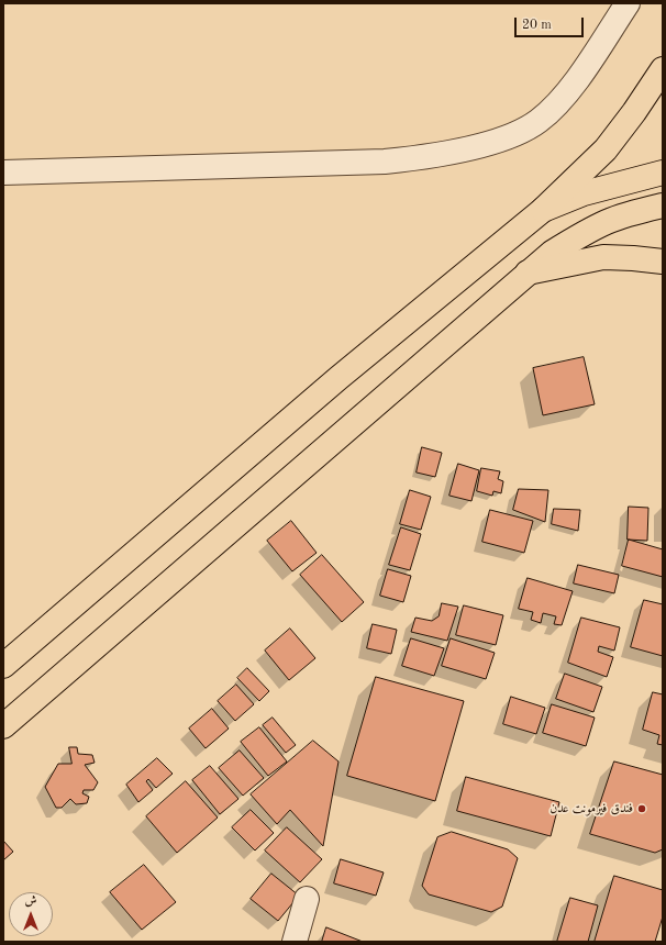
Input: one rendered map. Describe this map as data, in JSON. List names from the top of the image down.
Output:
{
  "places": ["فندق فيرمونت عدن"],
  "scale_bar": "20 m",
  "north": "top"
}
